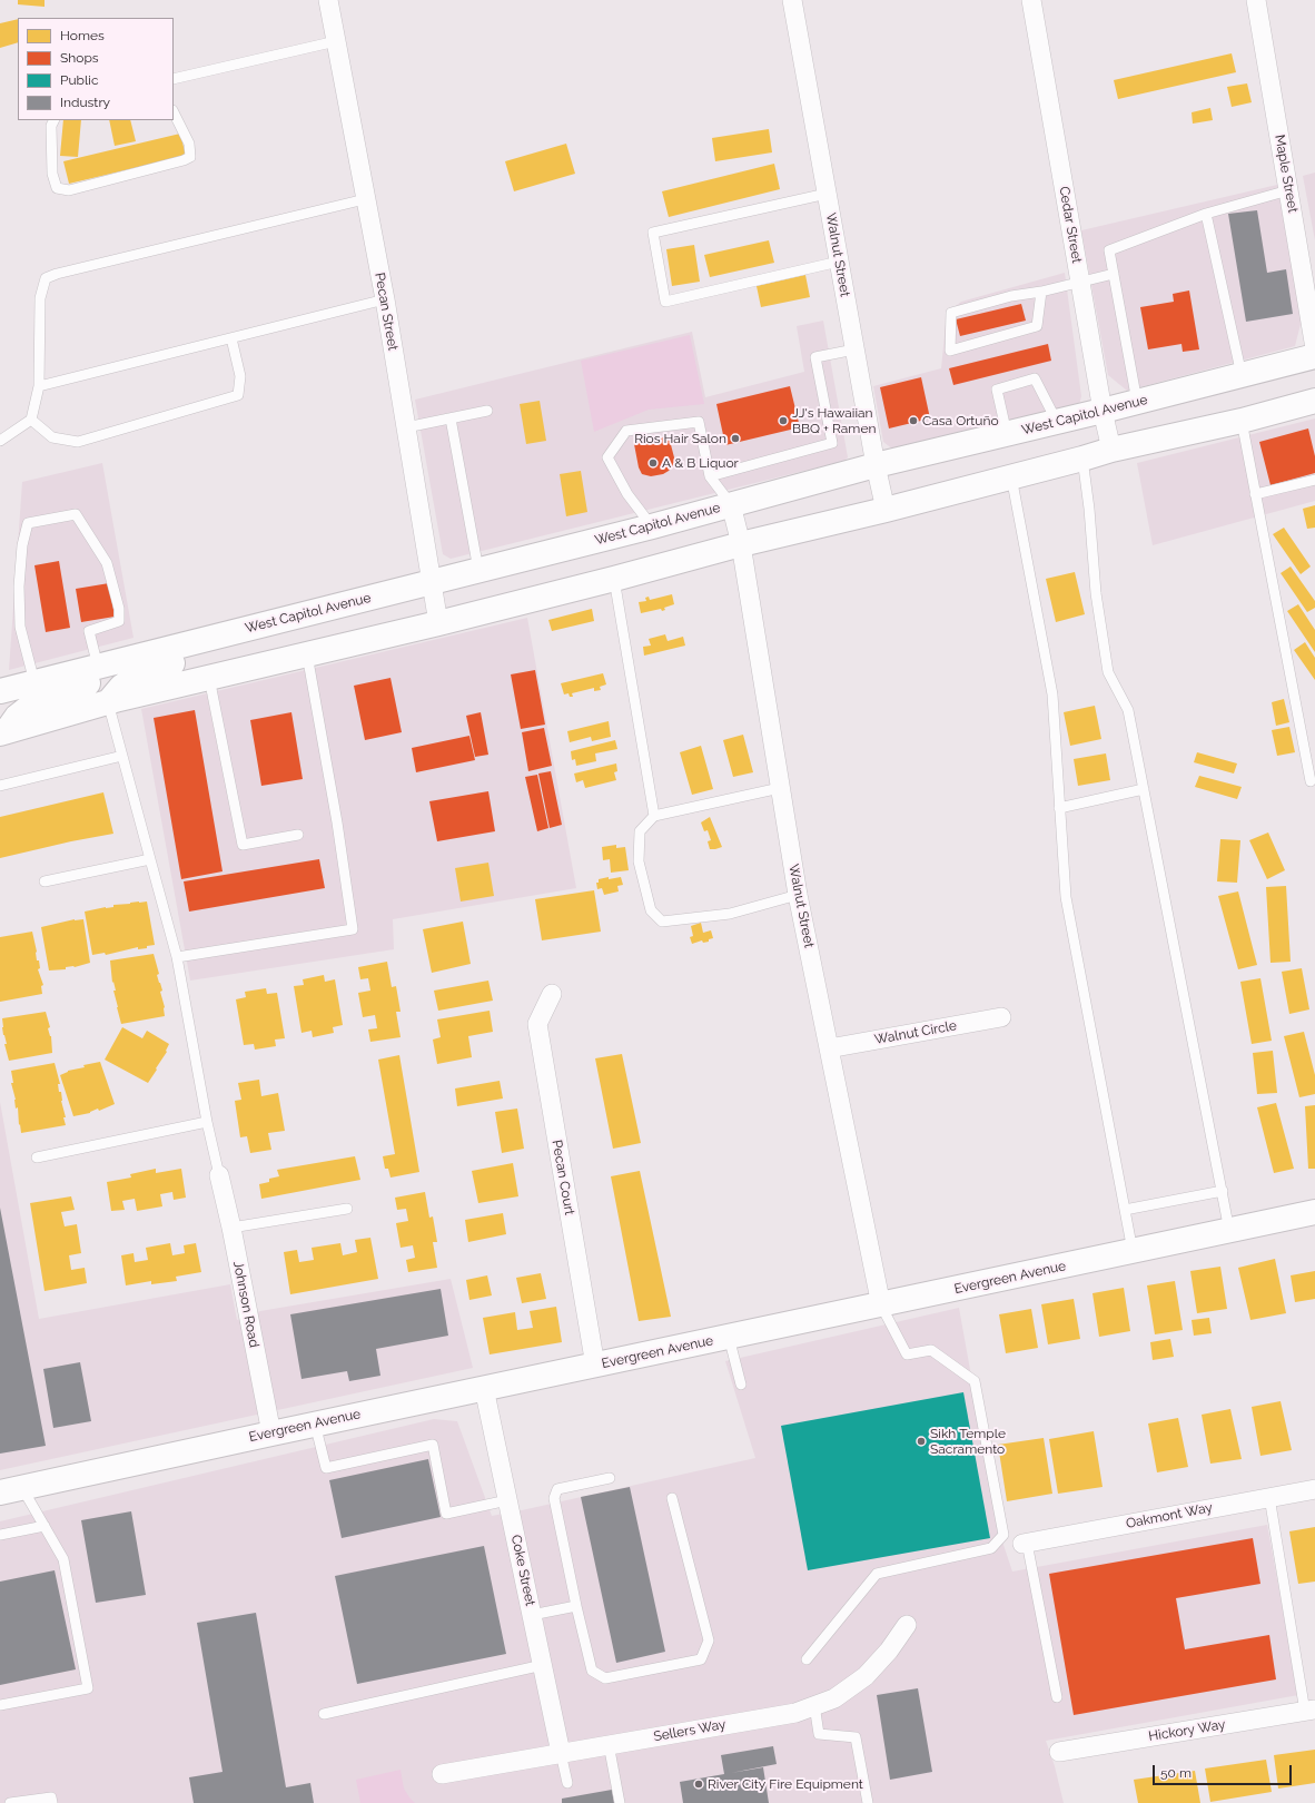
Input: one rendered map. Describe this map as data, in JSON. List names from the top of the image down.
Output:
{
  "streets": {
    "main road": ["West Capitol Avenue", "Evergreen Avenue"],
    "street": [
      "Maple Street",
      "Cedar Street",
      "Walnut Street",
      "Pecan Street",
      "Walnut Circle",
      "Pecan Court",
      "Johnson Road",
      "Oakmont Way",
      "Coke Street",
      "Sellers Way",
      "Hickory Way"
    ]
  },
  "crossings": [
    ["Cedar Street", "West Capitol Avenue"],
    ["Walnut Street", "West Capitol Avenue"],
    ["Walnut Street", "Walnut Circle"],
    ["Walnut Street", "Evergreen Avenue"],
    ["Pecan Street", "West Capitol Avenue"],
    ["Pecan Court", "Evergreen Avenue"],
    ["Evergreen Avenue", "Johnson Road"],
    ["Evergreen Avenue", "Coke Street"],
    ["Coke Street", "Sellers Way"]
  ],
  "places": [
    "JJ's Hawaiian BBQ + Ramen",
    "Casa Ortuño",
    "Rios Hair Salon",
    "A & B Liquor",
    "Sikh Temple Sacramento",
    "River City Fire Equipment"
  ],
  "legend": [
    "Homes",
    "Shops",
    "Public",
    "Industry"
  ],
  "scale_bar": "50 m"
}
